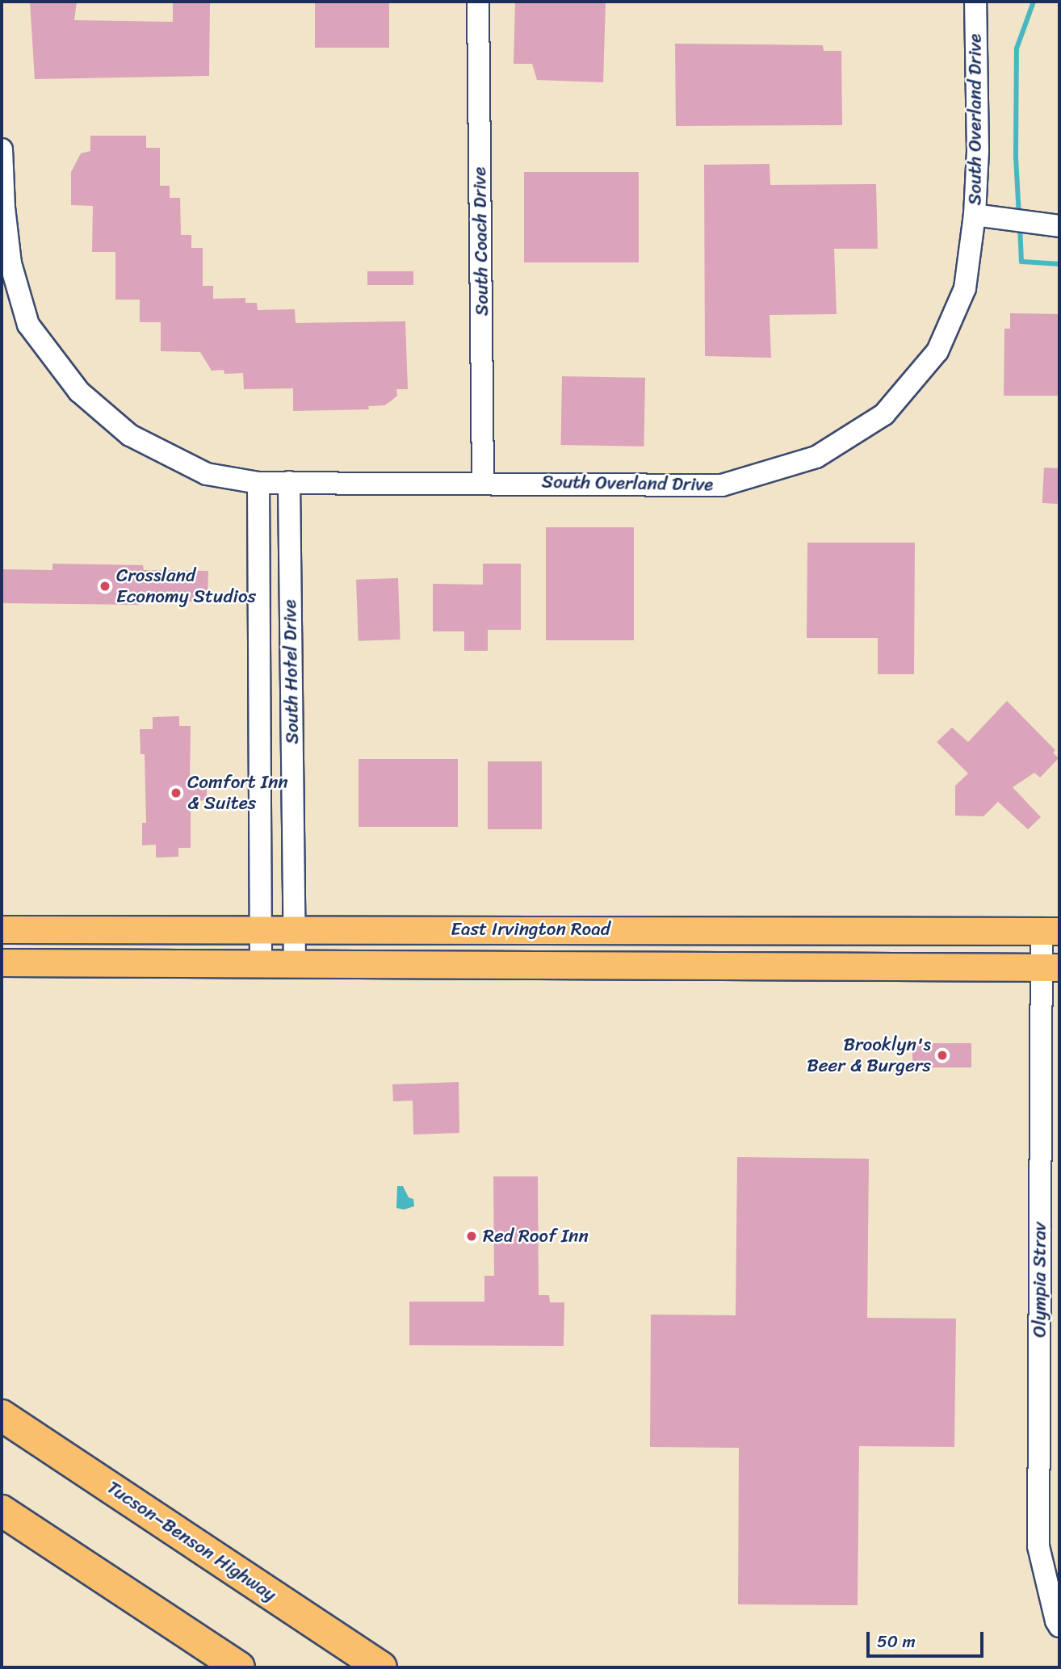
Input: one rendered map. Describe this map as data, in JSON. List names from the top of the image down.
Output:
{
  "streets": {
    "highway": ["Tucson–Benson Highway"],
    "main road": ["East Irvington Road"],
    "street": [
      "South Overland Drive",
      "South Coach Drive",
      "South Hotel Drive",
      "Olympia Strav"
    ]
  },
  "crossings": [
    ["South Overland Drive", "South Coach Drive"],
    ["South Overland Drive", "South Hotel Drive"],
    ["South Hotel Drive", "East Irvington Road"],
    ["East Irvington Road", "Olympia Strav"]
  ],
  "places": [
    "Crossland Economy Studios",
    "Comfort Inn & Suites",
    "Brooklyn's Beer & Burgers",
    "Red Roof Inn"
  ],
  "scale_bar": "50 m"
}
